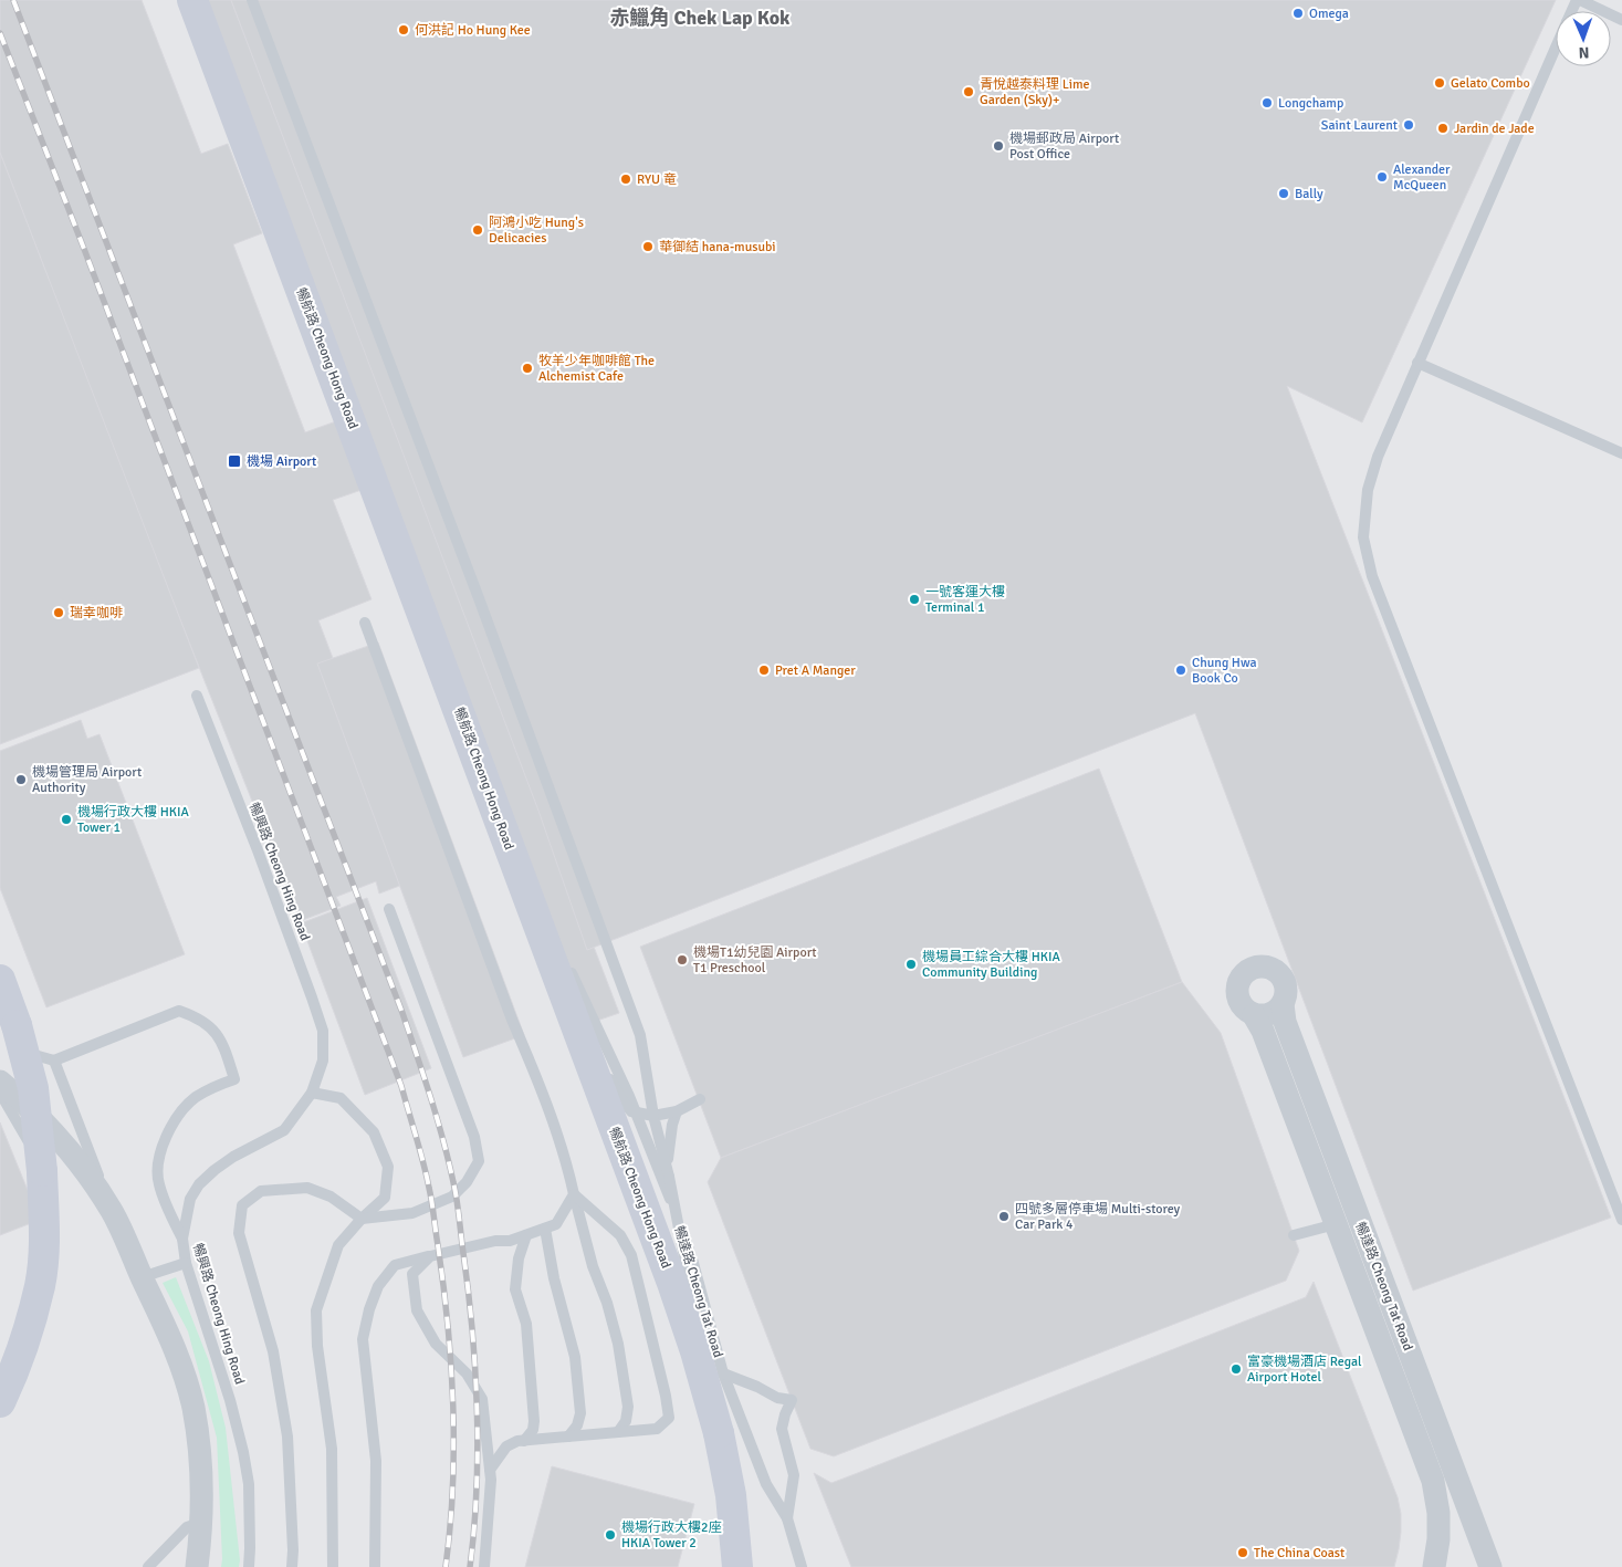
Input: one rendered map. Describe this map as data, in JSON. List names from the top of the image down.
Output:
{
  "streets": {
    "street": ["暢航路 Cheong Hong Road", "暢達路 Cheong Tat Road"],
    "lane": ["暢興路 Cheong Hing Road"]
  },
  "crossings": [
    ["暢航路 Cheong Hong Road", "暢達路 Cheong Tat Road"]
  ],
  "districts": ["赤鱲角 Chek Lap Kok"],
  "places": {
    "other": [
      "Omega",
      "何洪記 Ho Hung Kee",
      "Gelato Combo",
      "青悅越泰料理 Lime Garden (Sky)+",
      "Longchamp",
      "Saint Laurent",
      "Jardin de Jade",
      "機場郵政局 Airport Post Office",
      "Alexander McQueen",
      "RYU 竜",
      "Bally",
      "阿鴻小吃 Hung's Delicacies",
      "華御結 hana-musubi",
      "牧羊少年咖啡館 The Alchemist Cafe",
      "一號客運大樓 Terminal 1",
      "瑞幸咖啡",
      "Pret A Manger",
      "Chung Hwa Book Co",
      "機場管理局 Airport Authority",
      "機場行政大樓 HKIA Tower 1",
      "機場T1幼兒園 Airport T1 Preschool",
      "機場員工綜合大樓 HKIA Community Building",
      "四號多層停車場 Multi-storey Car Park 4",
      "富豪機場酒店 Regal Airport Hotel",
      "機場行政大樓2座 HKIA Tower 2",
      "The China Coast"
    ],
    "transit": ["機場 Airport"]
  },
  "north": "bottom"
}
